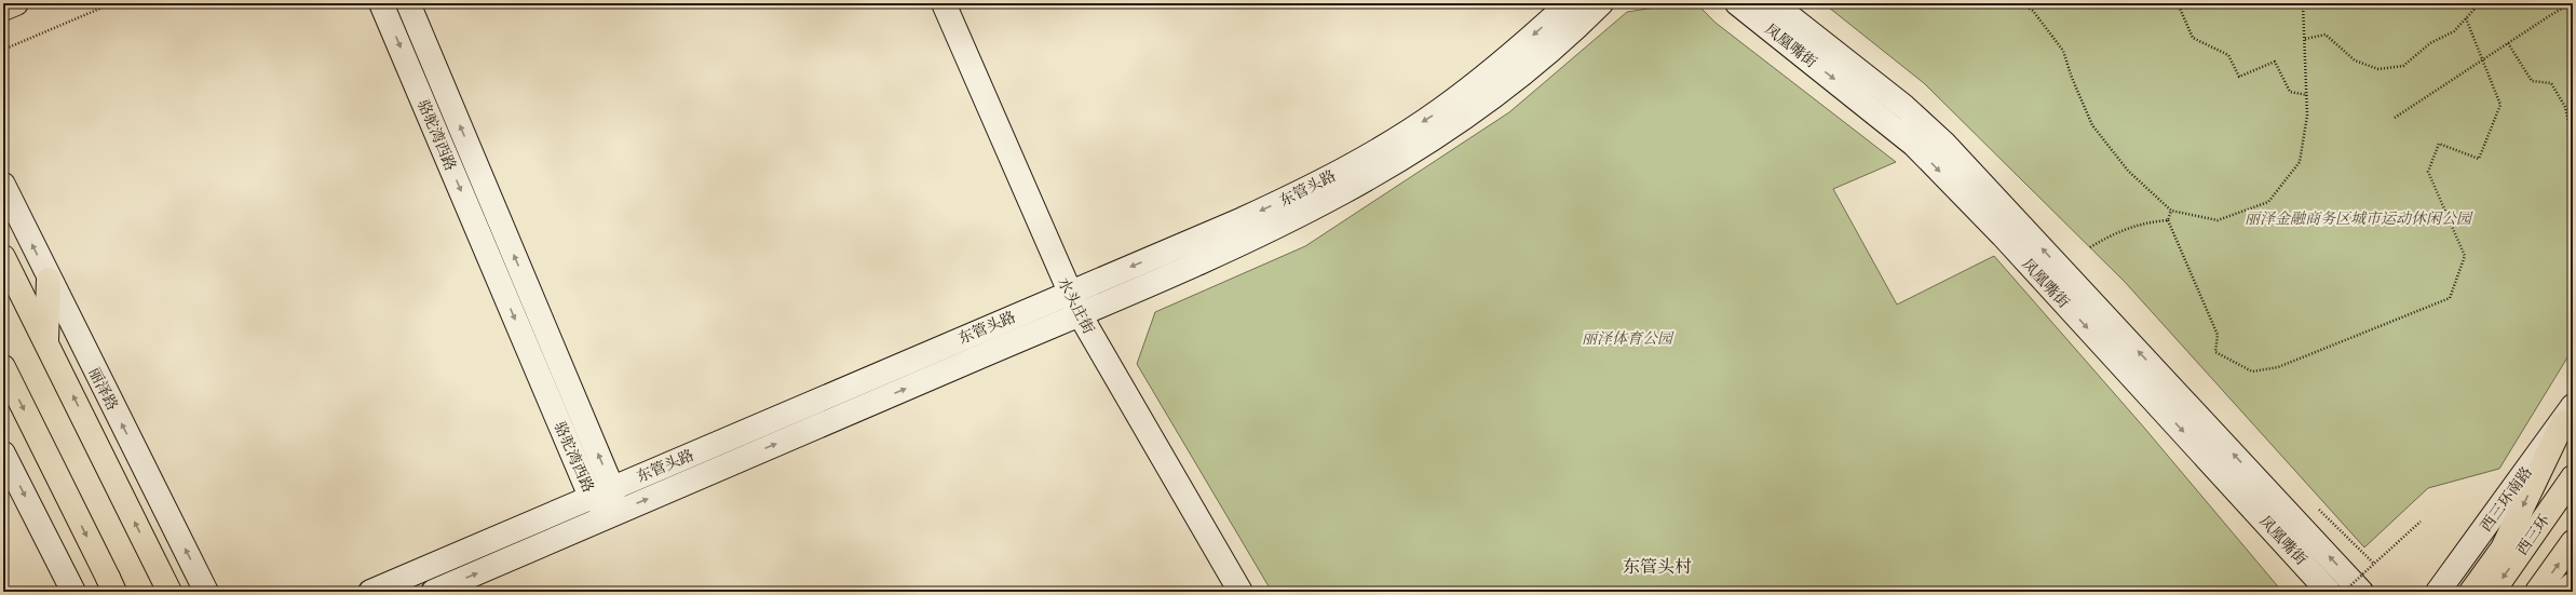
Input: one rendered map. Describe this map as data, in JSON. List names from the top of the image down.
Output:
{
  "streets": {
    "main road": ["丽泽路", "西三环"],
    "street": [
      "凤凰嘴街",
      "骆驼湾西路",
      "东管头路",
      "水头庄街",
      "西三环南路"
    ]
  },
  "crossings": [
    ["骆驼湾西路", "东管头路"],
    ["东管头路", "水头庄街"]
  ],
  "one_way": ["丽泽路"],
  "districts": ["东管头村"],
  "parks": ["丽泽金融商务区城市运动休闲公园", "丽泽体育公园"]
}
